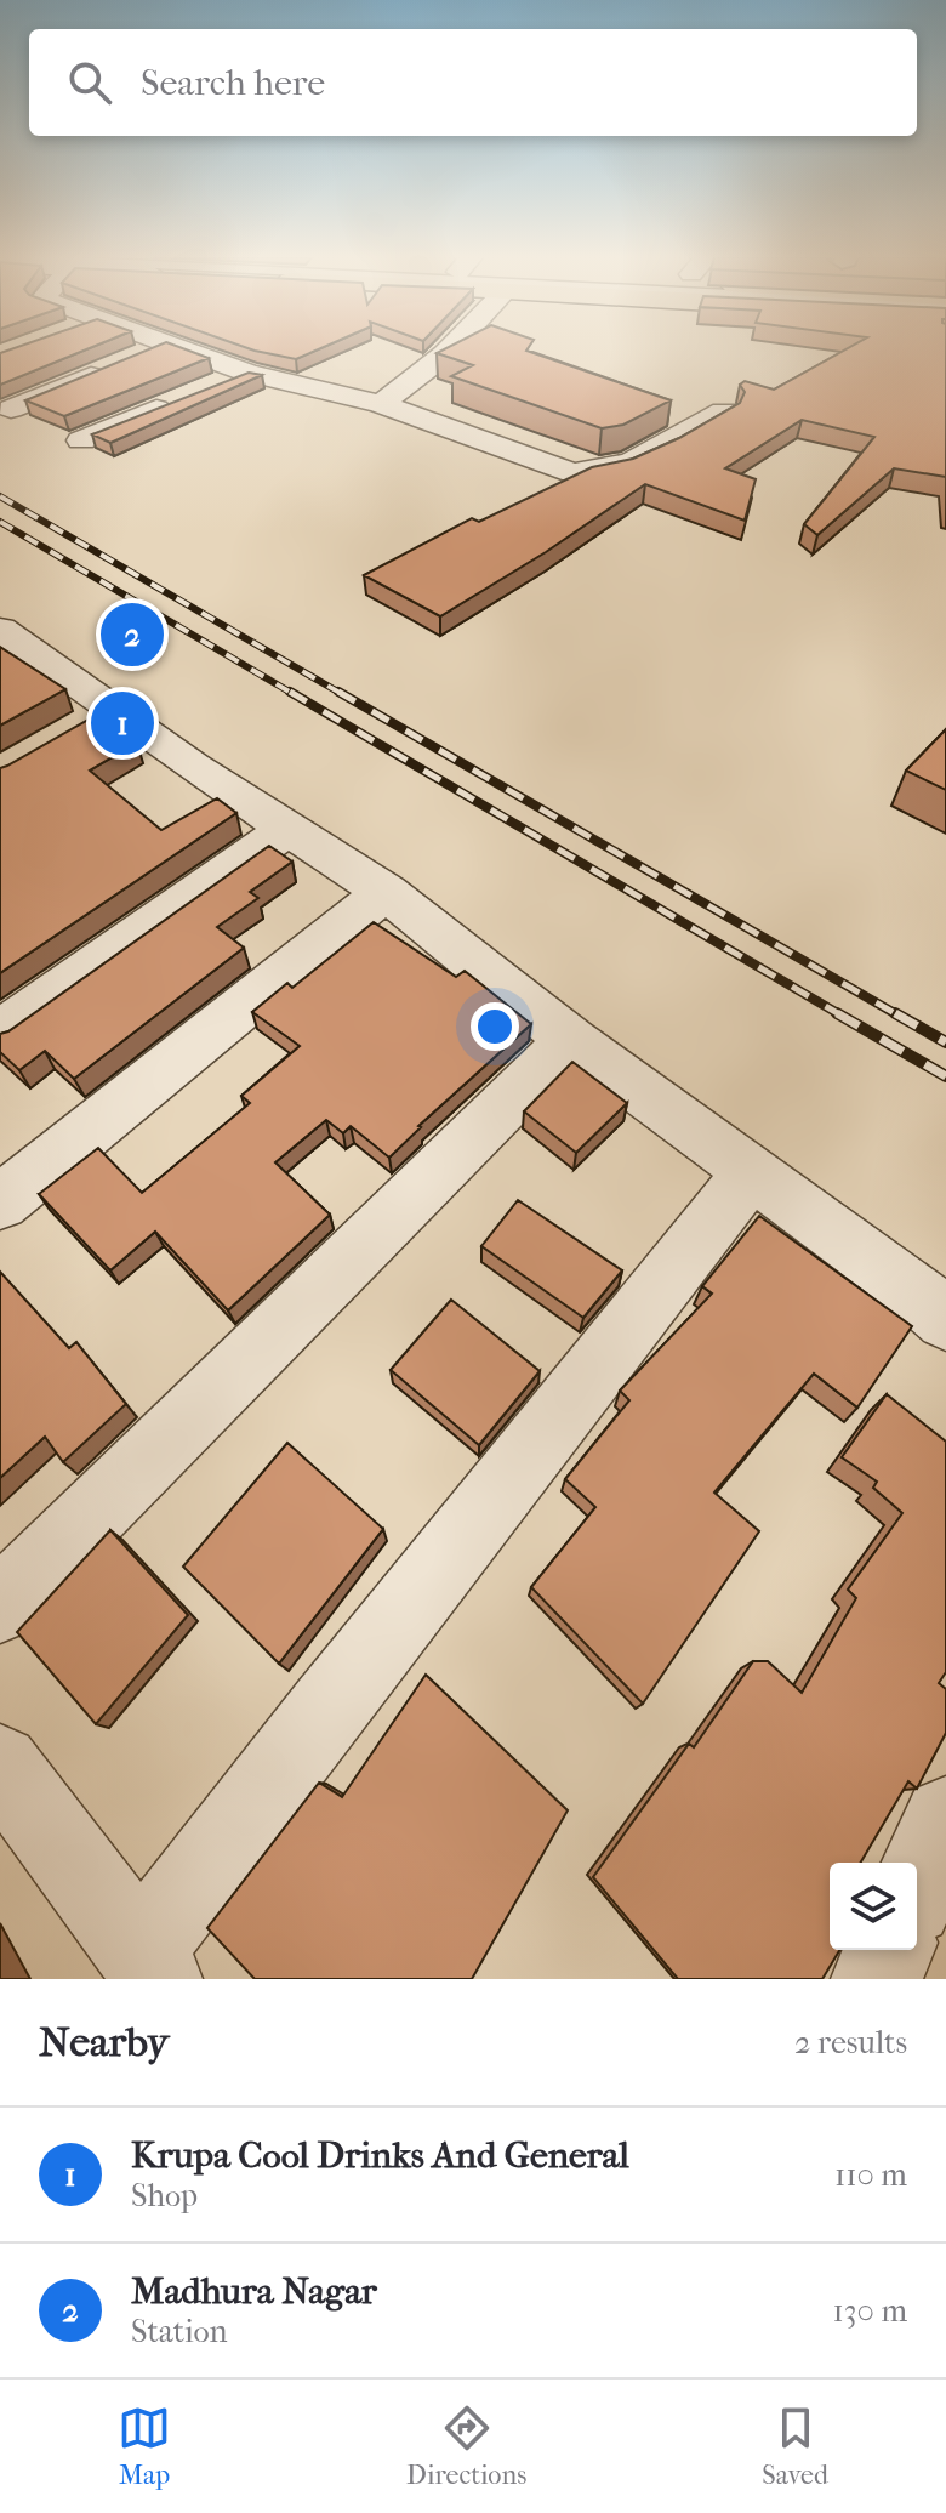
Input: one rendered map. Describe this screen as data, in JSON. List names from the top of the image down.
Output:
{
  "page": {
    "search": "Search here",
    "pins": ["2", "1"],
    "heading": ["Nearby", "2 results"],
    "list": [
      {
        "mark": "1",
        "name": "Krupa Cool Drinks And General",
        "note": "Shop",
        "value": "110 m"
      },
      {
        "mark": "2",
        "name": "Madhura Nagar",
        "note": "Station",
        "value": "130 m"
      }
    ],
    "nav": ["Map", "Directions", "Saved"]
  }
}
